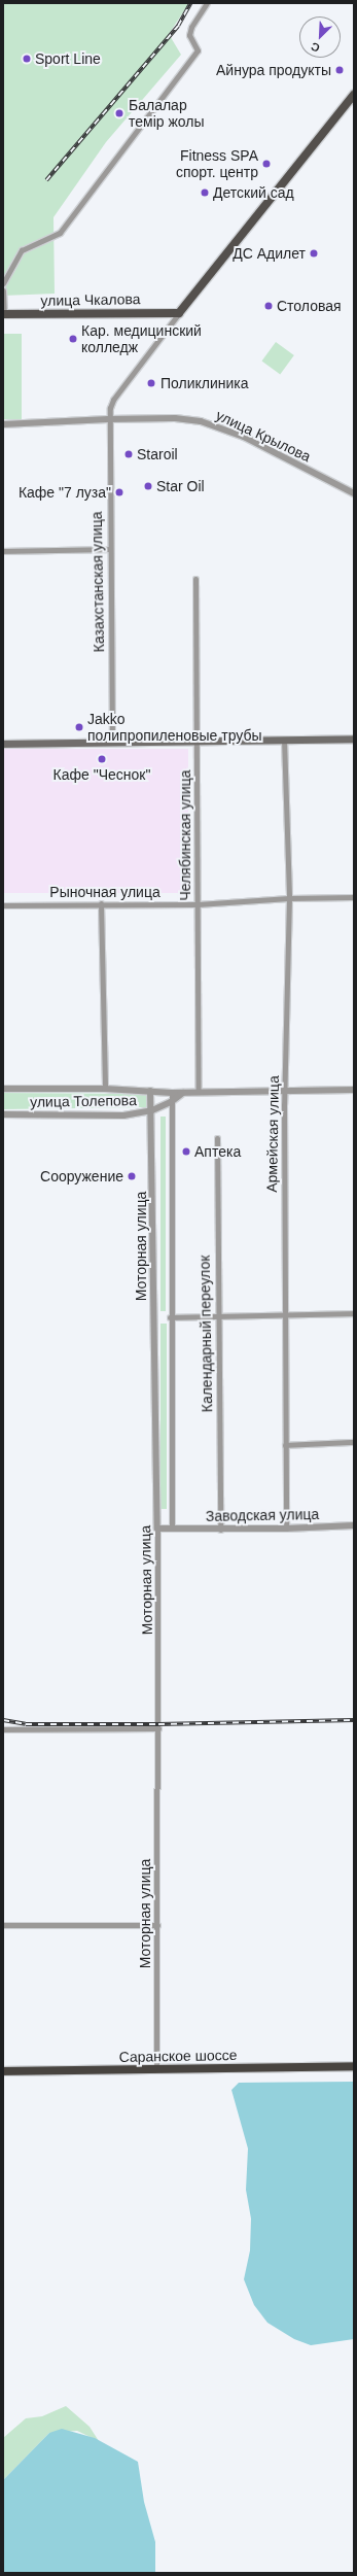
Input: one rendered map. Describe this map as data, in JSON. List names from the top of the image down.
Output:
{
  "streets": {
    "highway": ["Саранское шоссе"],
    "main road": ["улица Чкалова"],
    "street": [
      "улица Крылова",
      "Казахстанская улица",
      "Челябинская улица",
      "Рыночная улица",
      "улица Толепова",
      "Армейская улица",
      "Моторная улица",
      "Календарный переулок",
      "Заводская улица"
    ]
  },
  "crossings": [
    ["улица Чкалова", "Казахстанская улица"],
    ["улица Крылова", "Казахстанская улица"],
    ["Челябинская улица", "Рыночная улица"],
    ["Челябинская улица", "улица Толепова"],
    ["Рыночная улица", "Армейская улица"],
    ["улица Толепова", "Армейская улица"],
    ["улица Толепова", "Моторная улица"],
    ["Армейская улица", "Заводская улица"],
    ["Моторная улица", "Заводская улица"],
    ["Моторная улица", "Саранское шоссе"],
    ["Календарный переулок", "Заводская улица"]
  ],
  "places": [
    "Sport Line",
    "Айнура продукты",
    "Балалар темір жолы",
    "Fitness SPA спорт. центр",
    "Детский сад",
    "ДС Адилет",
    "Столовая",
    "Кар. медицинский колледж",
    "Поликлиника",
    "Staroil",
    "Star Oil",
    "Кафе \"7 луза\"",
    "Jakko полипропиленовые трубы",
    "Кафе \"Чеснок\"",
    "Аптека",
    "Сооружение"
  ],
  "north": "bottom left"
}
